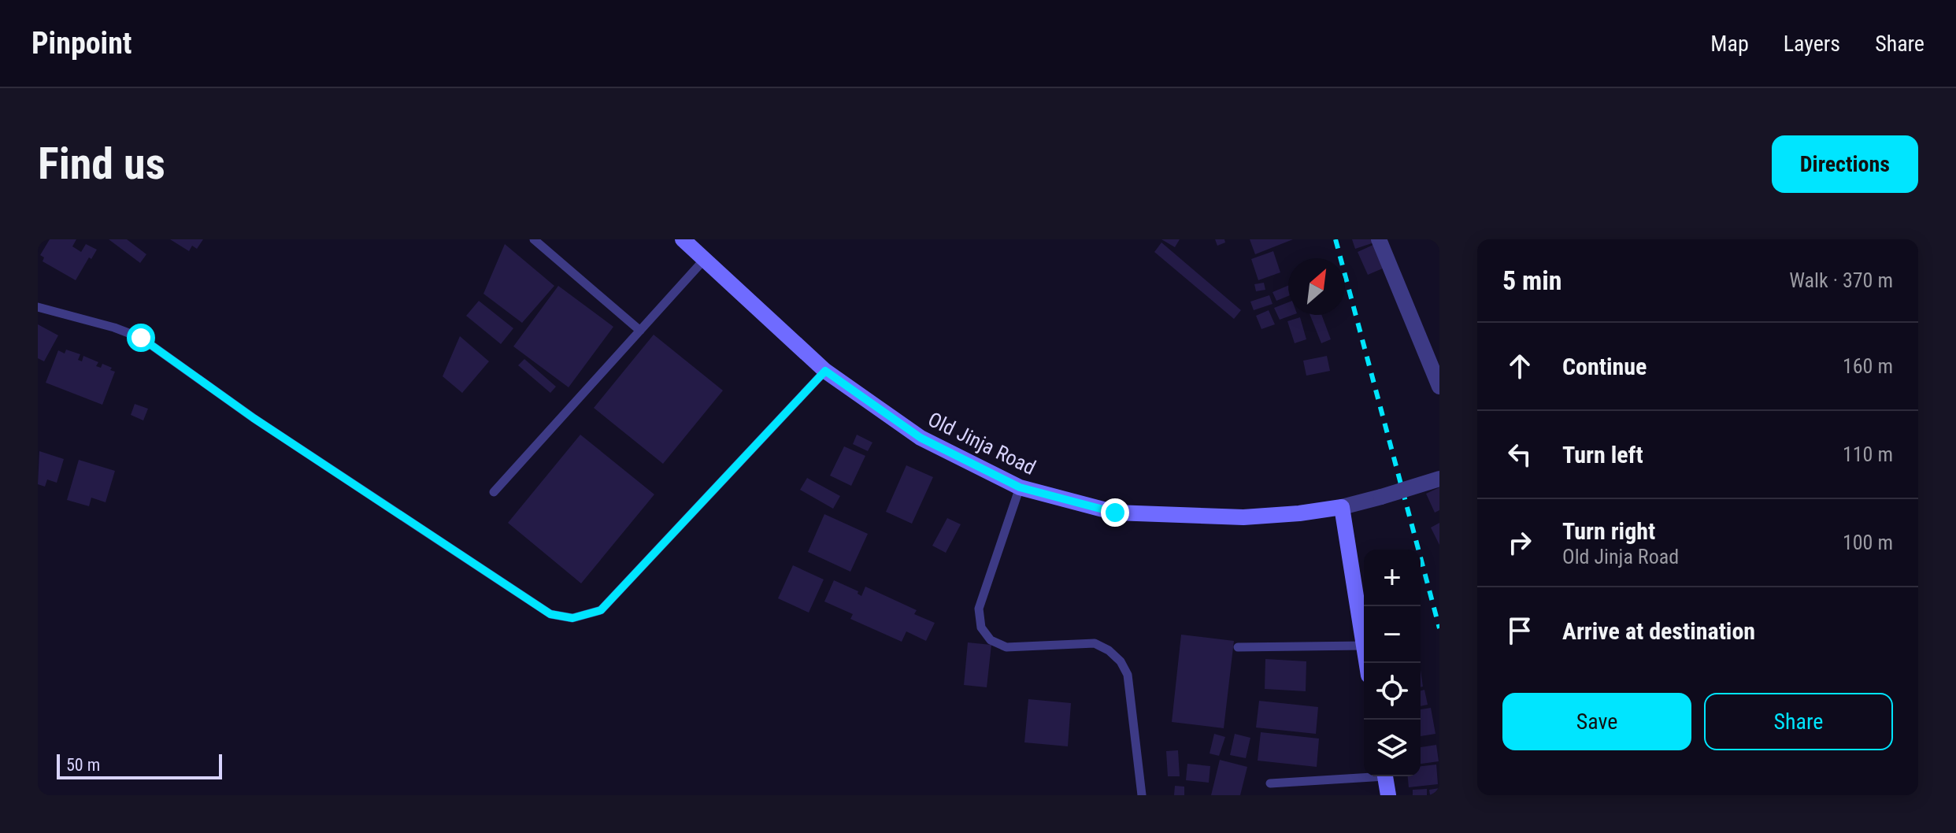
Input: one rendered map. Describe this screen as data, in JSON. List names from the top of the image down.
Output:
{
  "streets": {
    "main road": ["Old Jinja Road"]
  },
  "scale_bar": "50 m",
  "north": "top right",
  "page": {
    "header": "Pinpoint",
    "nav": ["Map", "Layers", "Share"],
    "buttons": [
      "Directions",
      ["Save", "Share"]
    ],
    "title": "Find us",
    "heading": ["5 min", "Walk · 370 m"],
    "list": [
      ["Continue", "160 m"],
      ["Turn left", "110 m"],
      ["Turn right", "Old Jinja Road", "100 m"],
      "Arrive at destination"
    ],
    "map_buttons": ["+", "−"],
    "scale": "50 m"
  }
}
